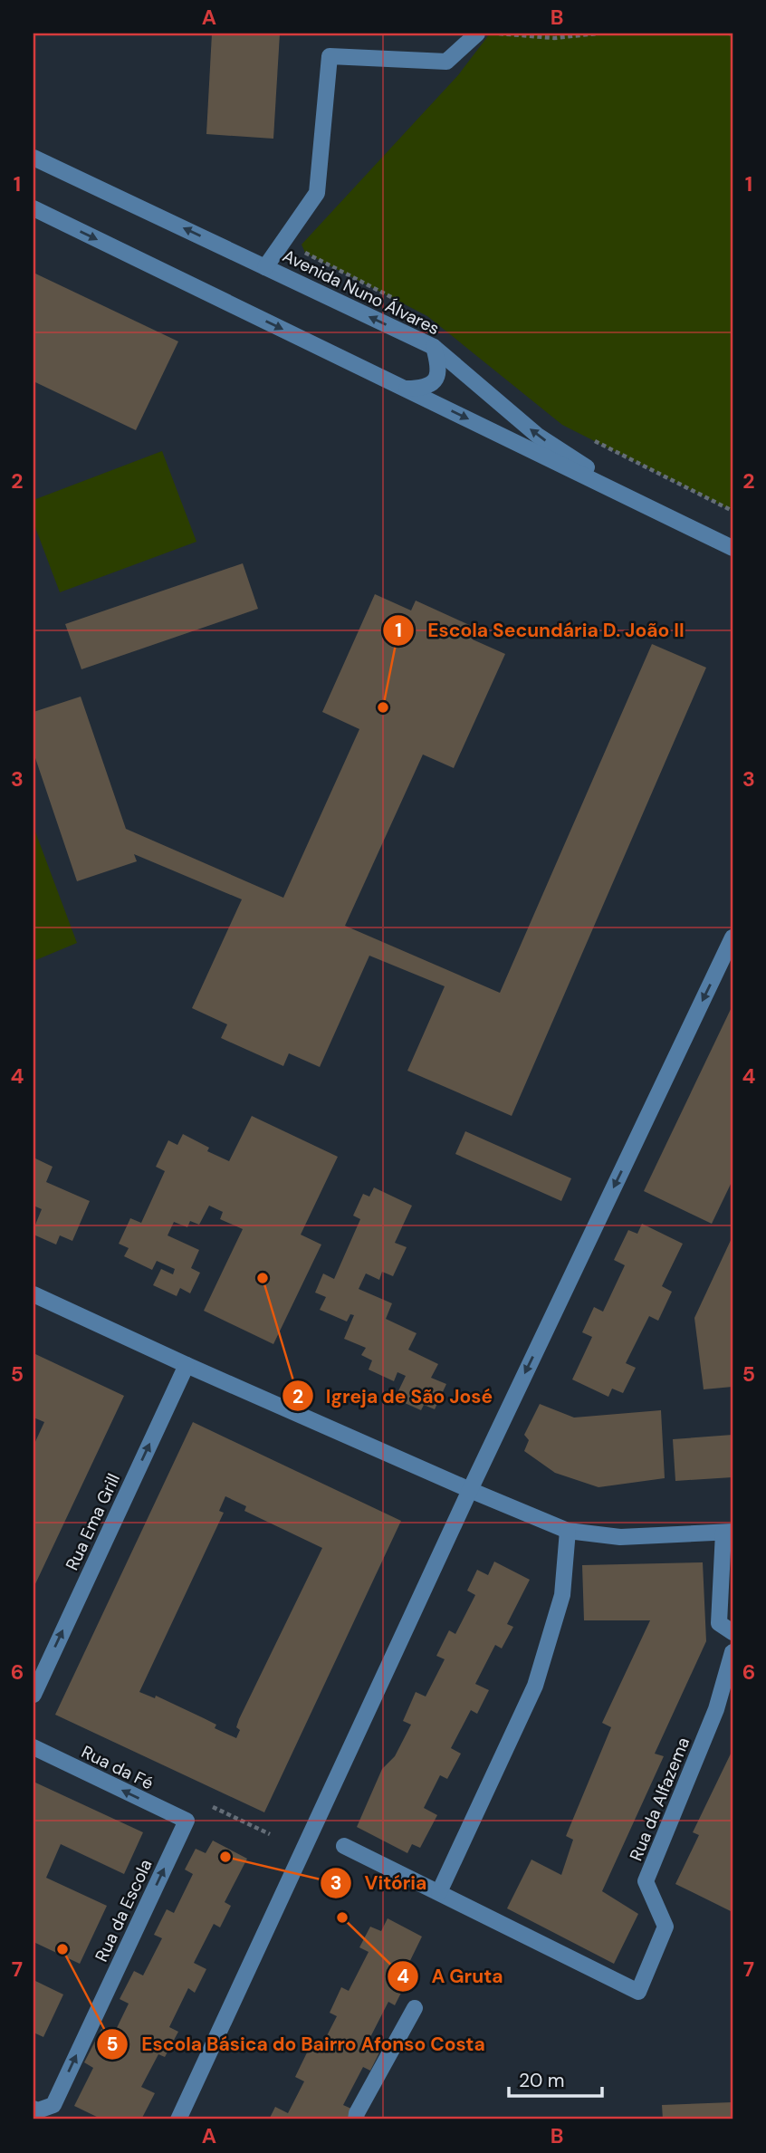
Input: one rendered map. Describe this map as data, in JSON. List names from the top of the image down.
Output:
{
  "streets": {
    "street": [
      "Avenida Nuno Álvares",
      "Rua Ema Grill",
      "Rua da Fé",
      "Rua da Alfazema",
      "Rua da Escola"
    ]
  },
  "crossings": [
    ["Rua da Fé", "Rua da Escola"]
  ],
  "one_way": ["Rua Ema Grill", "Rua da Fé"],
  "places": [
    "Escola Secundária D. João II",
    "Igreja de São José",
    "Vitória",
    "A Gruta",
    "Escola Básica do Bairro Afonso Costa"
  ],
  "scale_bar": "20 m",
  "grid": {
    "columns": ["A", "B"],
    "rows": [
      "1",
      "2",
      "3",
      "4",
      "5",
      "6",
      "7"
    ]
  }
}
